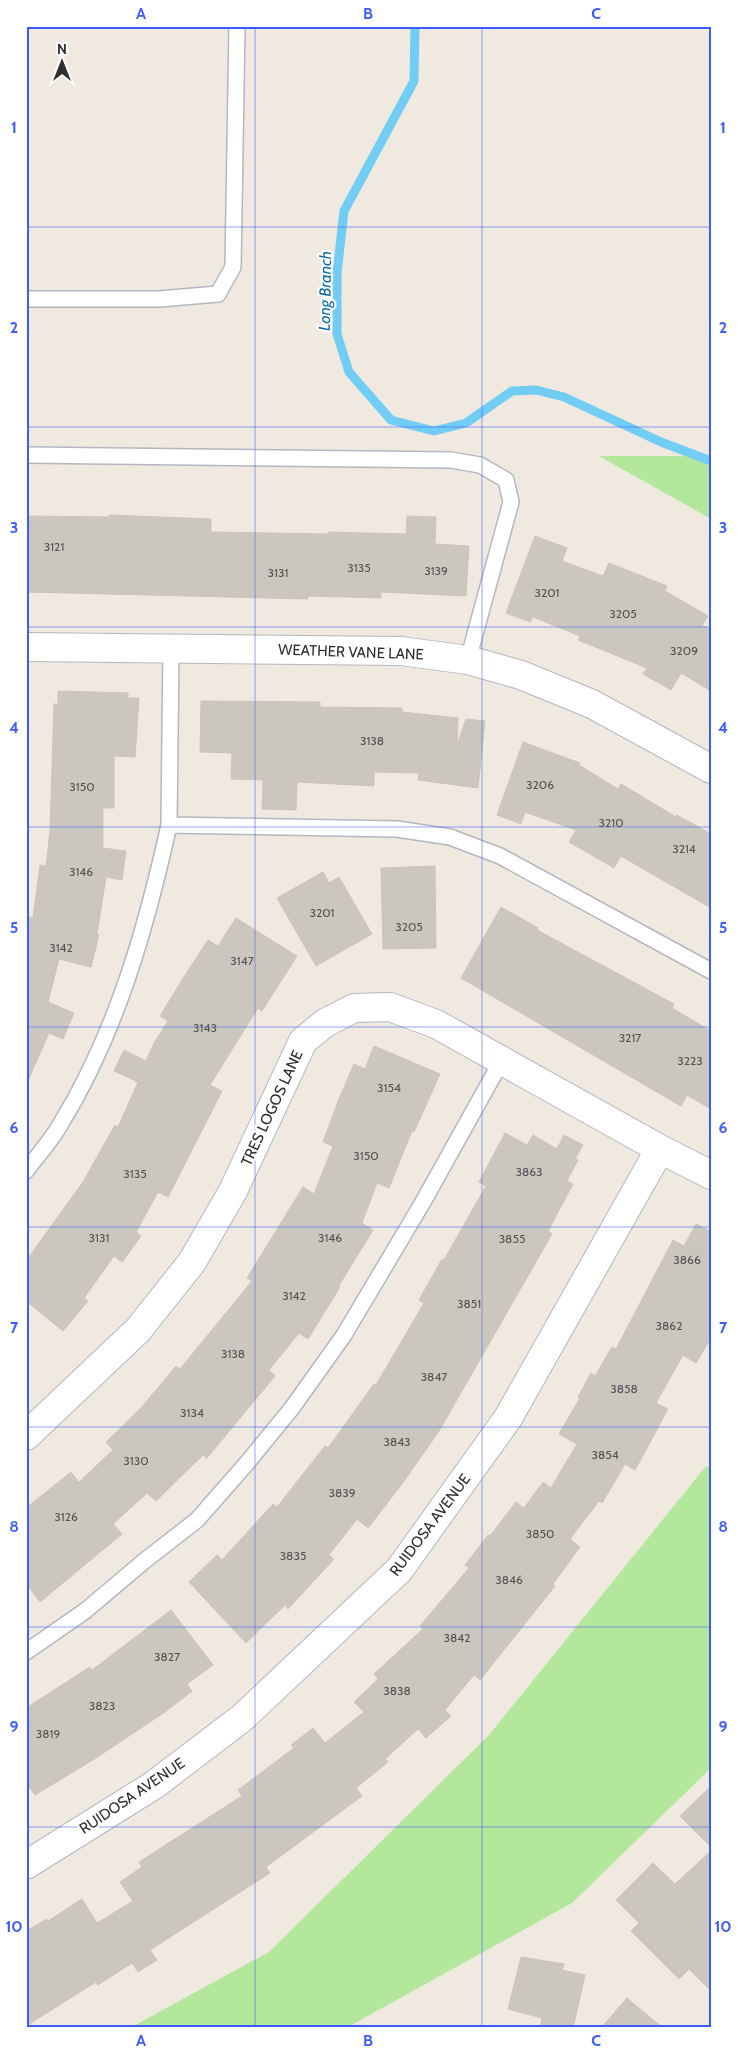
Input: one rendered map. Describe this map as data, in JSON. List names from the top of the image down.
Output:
{
  "streets": {
    "street": ["WEATHER VANE LANE", "TRES LOGOS LANE", "RUIDOSA AVENUE"]
  },
  "crossings": [
    ["TRES LOGOS LANE", "RUIDOSA AVENUE"]
  ],
  "water": ["Long Branch"],
  "house_numbers": [
    "3121",
    "3135",
    "3139",
    "3131",
    "3201",
    "3205",
    "3209",
    "3138",
    "3206",
    "3150",
    "3210",
    "3214",
    "3146",
    "3201",
    "3205",
    "3142",
    "3147",
    "3143",
    "3217",
    "3223",
    "3154",
    "3150",
    "3863",
    "3135",
    "3131",
    "3146",
    "3855",
    "3866",
    "3142",
    "3851",
    "3862",
    "3138",
    "3847",
    "3858",
    "3134",
    "3843",
    "3854",
    "3130",
    "3839",
    "3126",
    "3850",
    "3835",
    "3846",
    "3842",
    "3827",
    "3838",
    "3823",
    "3819"
  ],
  "north": "top",
  "grid": {
    "columns": ["A", "B", "C"],
    "rows": [
      "1",
      "2",
      "3",
      "4",
      "5",
      "6",
      "7",
      "8",
      "9",
      "10"
    ]
  }
}
